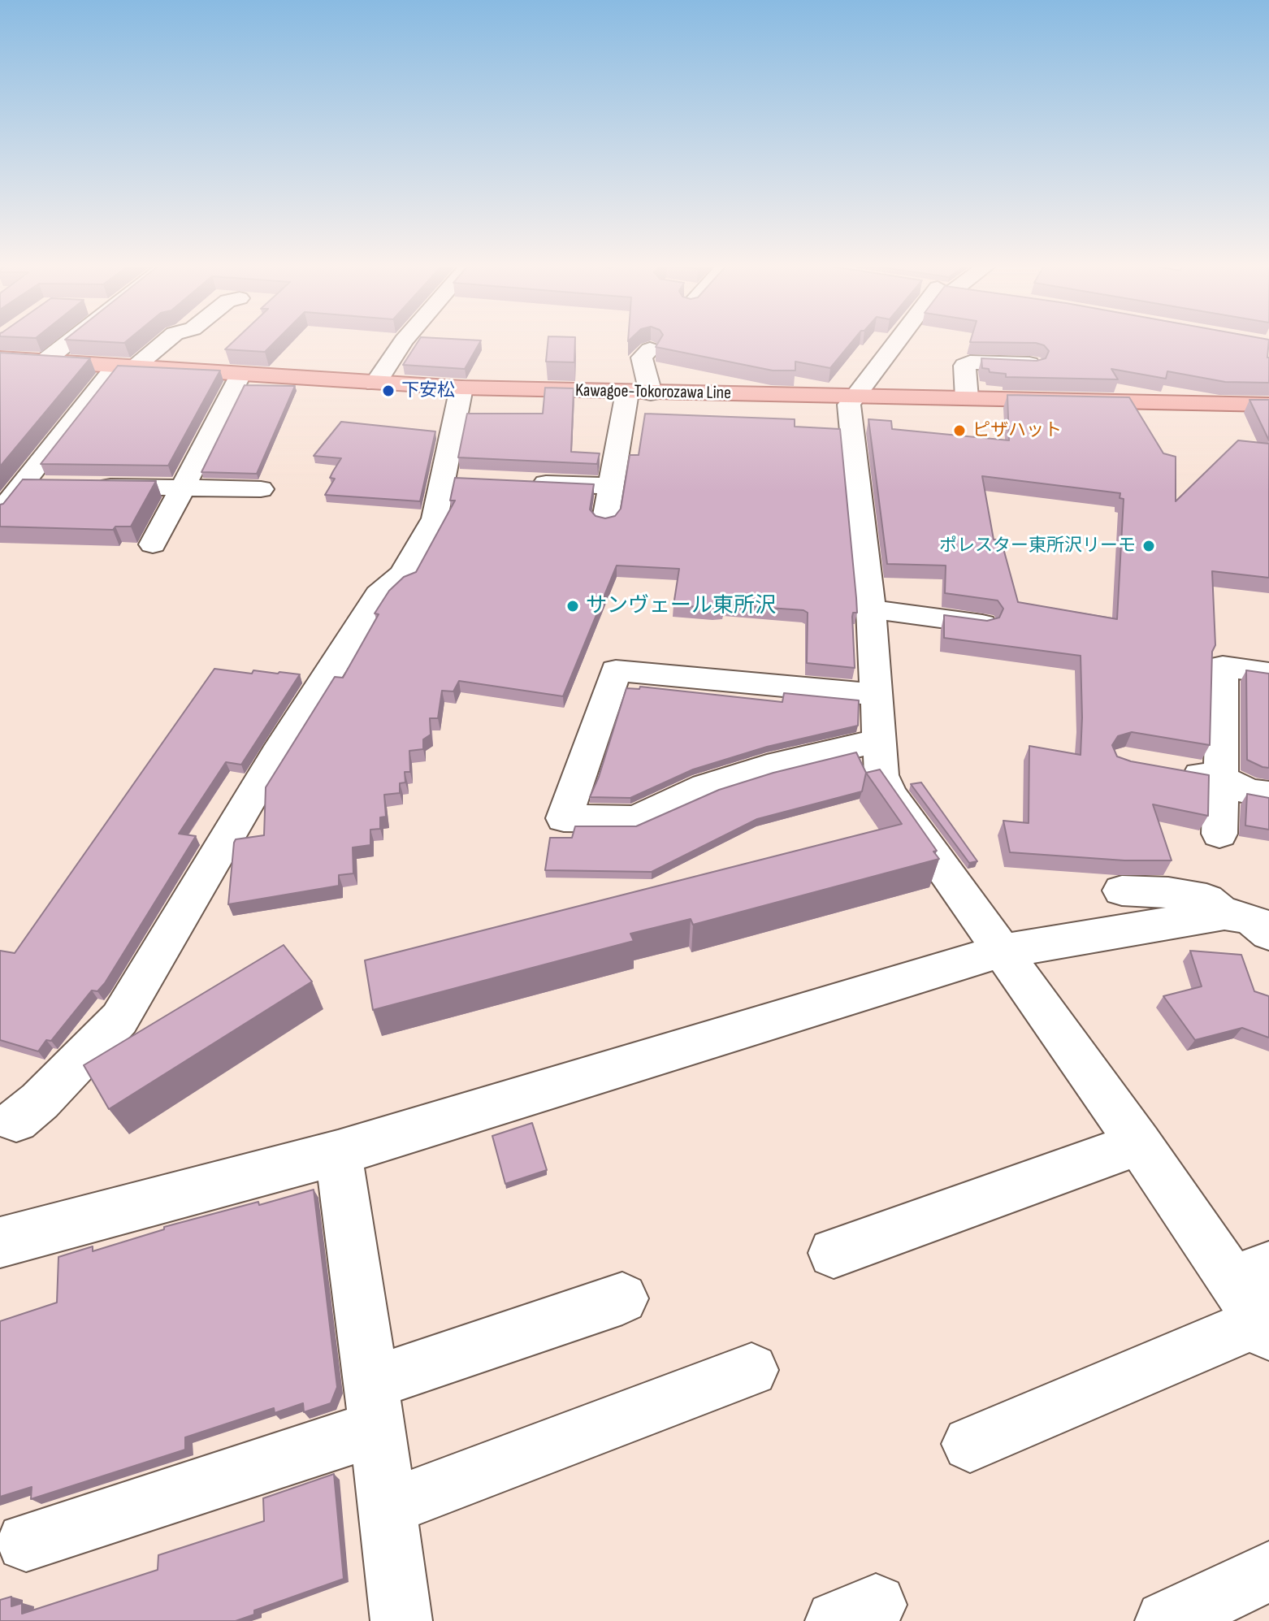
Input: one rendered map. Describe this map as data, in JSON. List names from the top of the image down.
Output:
{
  "streets": {
    "main road": ["Kawagoe-Tokorozawa Line"]
  },
  "places": [
    "下安松",
    "ピザハット",
    "ポレスター東所沢リーモ",
    "サンヴェール東所沢"
  ]
}
